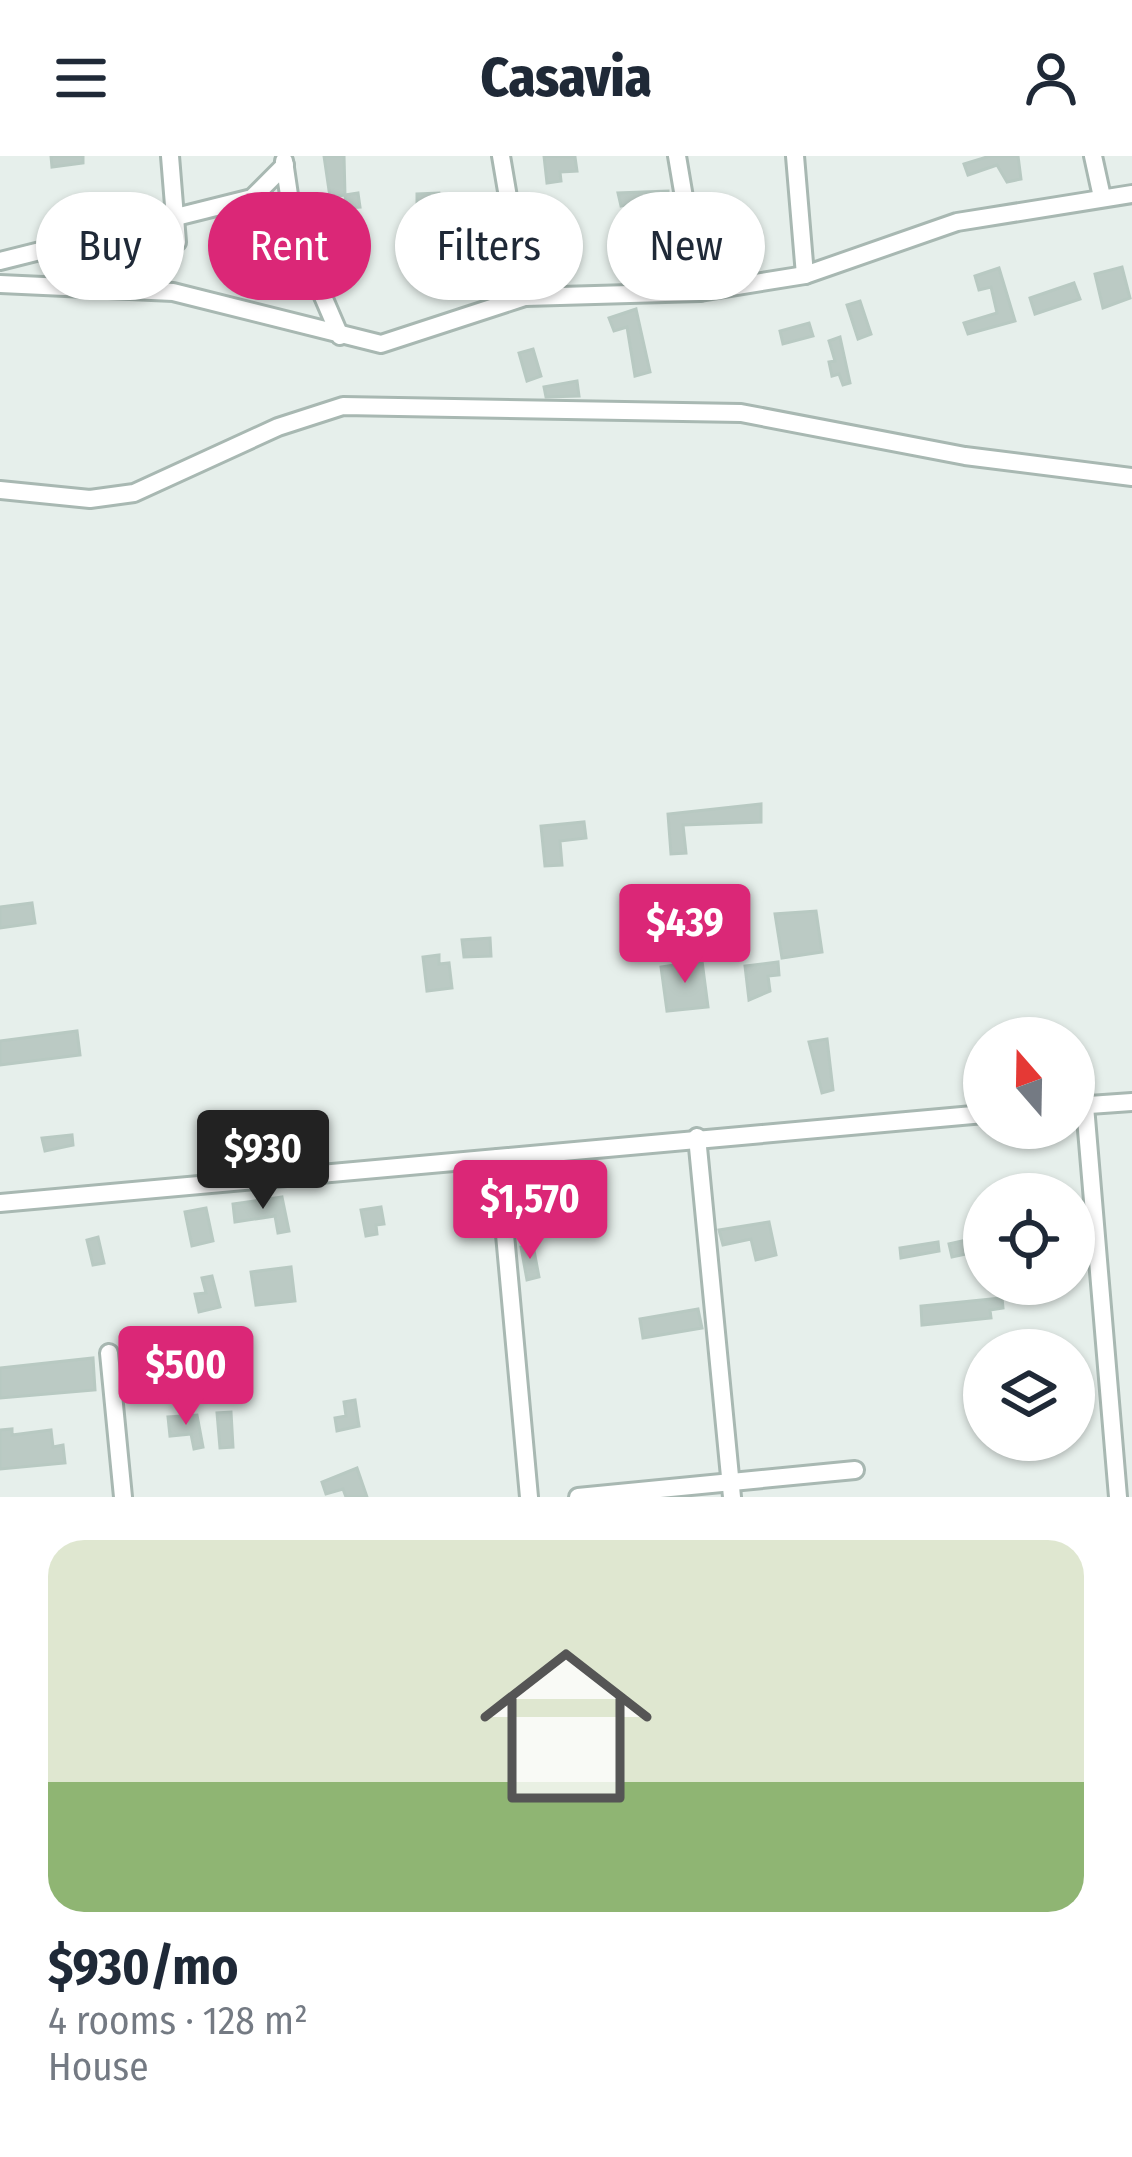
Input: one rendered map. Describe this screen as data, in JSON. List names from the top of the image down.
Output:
{
  "north": "top",
  "page": {
    "header": "Casavia",
    "chip": [
      "Buy",
      "Rent",
      "Filters",
      "New"
    ],
    "price": [
      "$439",
      "$930",
      "$1,570",
      "$500"
    ],
    "list": [
      {
        "name": "$930/mo",
        "note": "4 rooms · 128 m² · House"
      }
    ]
  }
}
